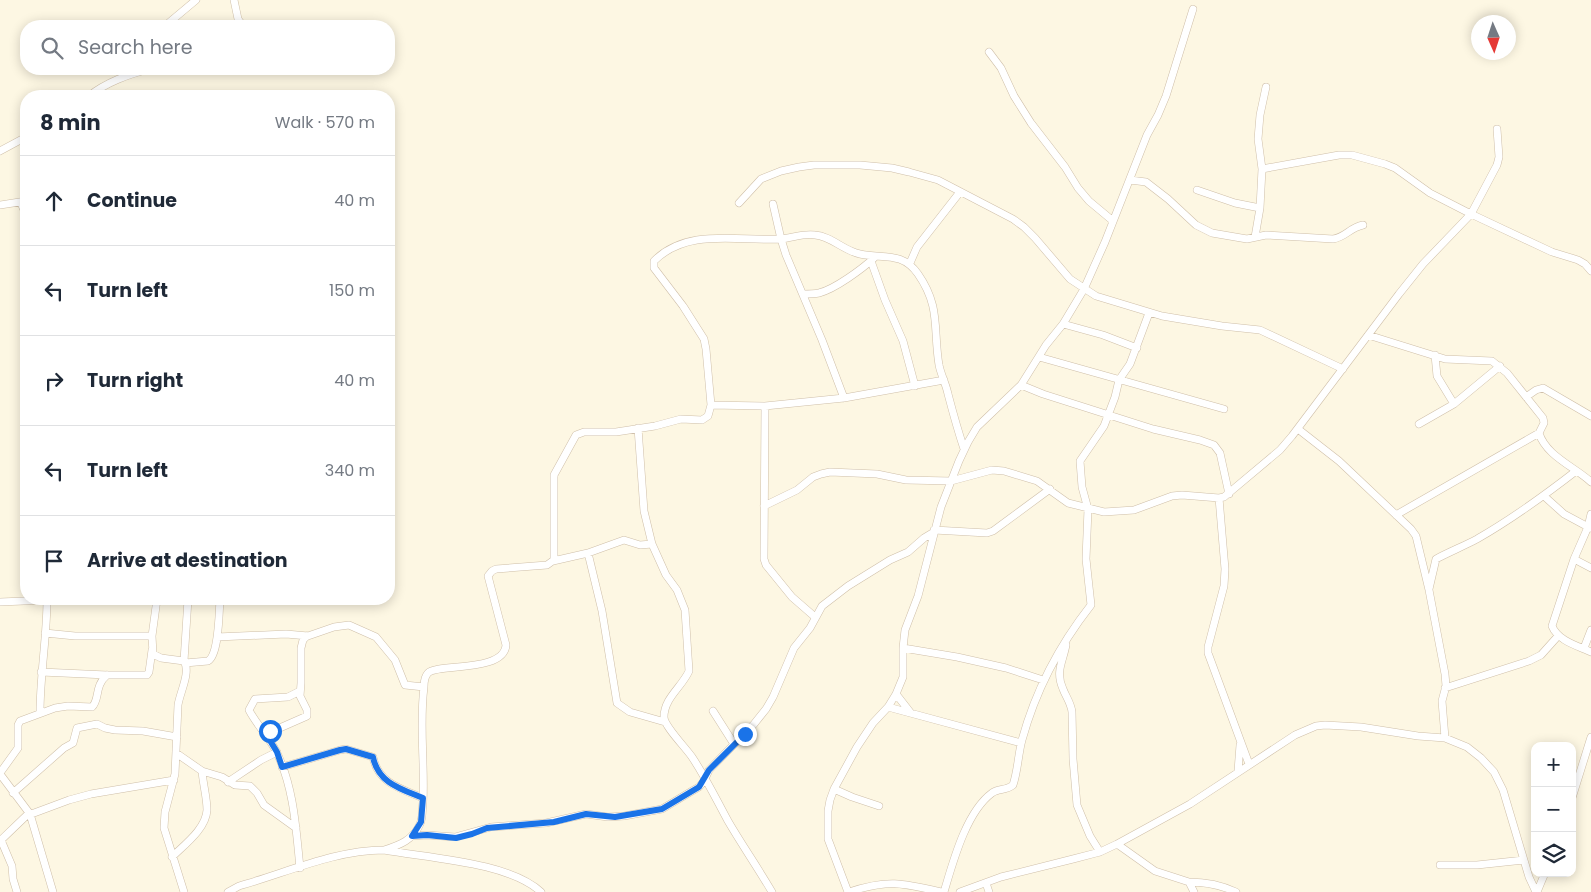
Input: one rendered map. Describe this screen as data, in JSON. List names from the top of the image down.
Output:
{
  "north": "bottom",
  "page": {
    "search": "Search here",
    "heading": ["8 min", "Walk · 570 m"],
    "list": [
      ["Continue", "40 m"],
      ["Turn left", "150 m"],
      ["Turn right", "40 m"],
      ["Turn left", "340 m"],
      "Arrive at destination"
    ],
    "map_buttons": ["+", "−"]
  }
}
